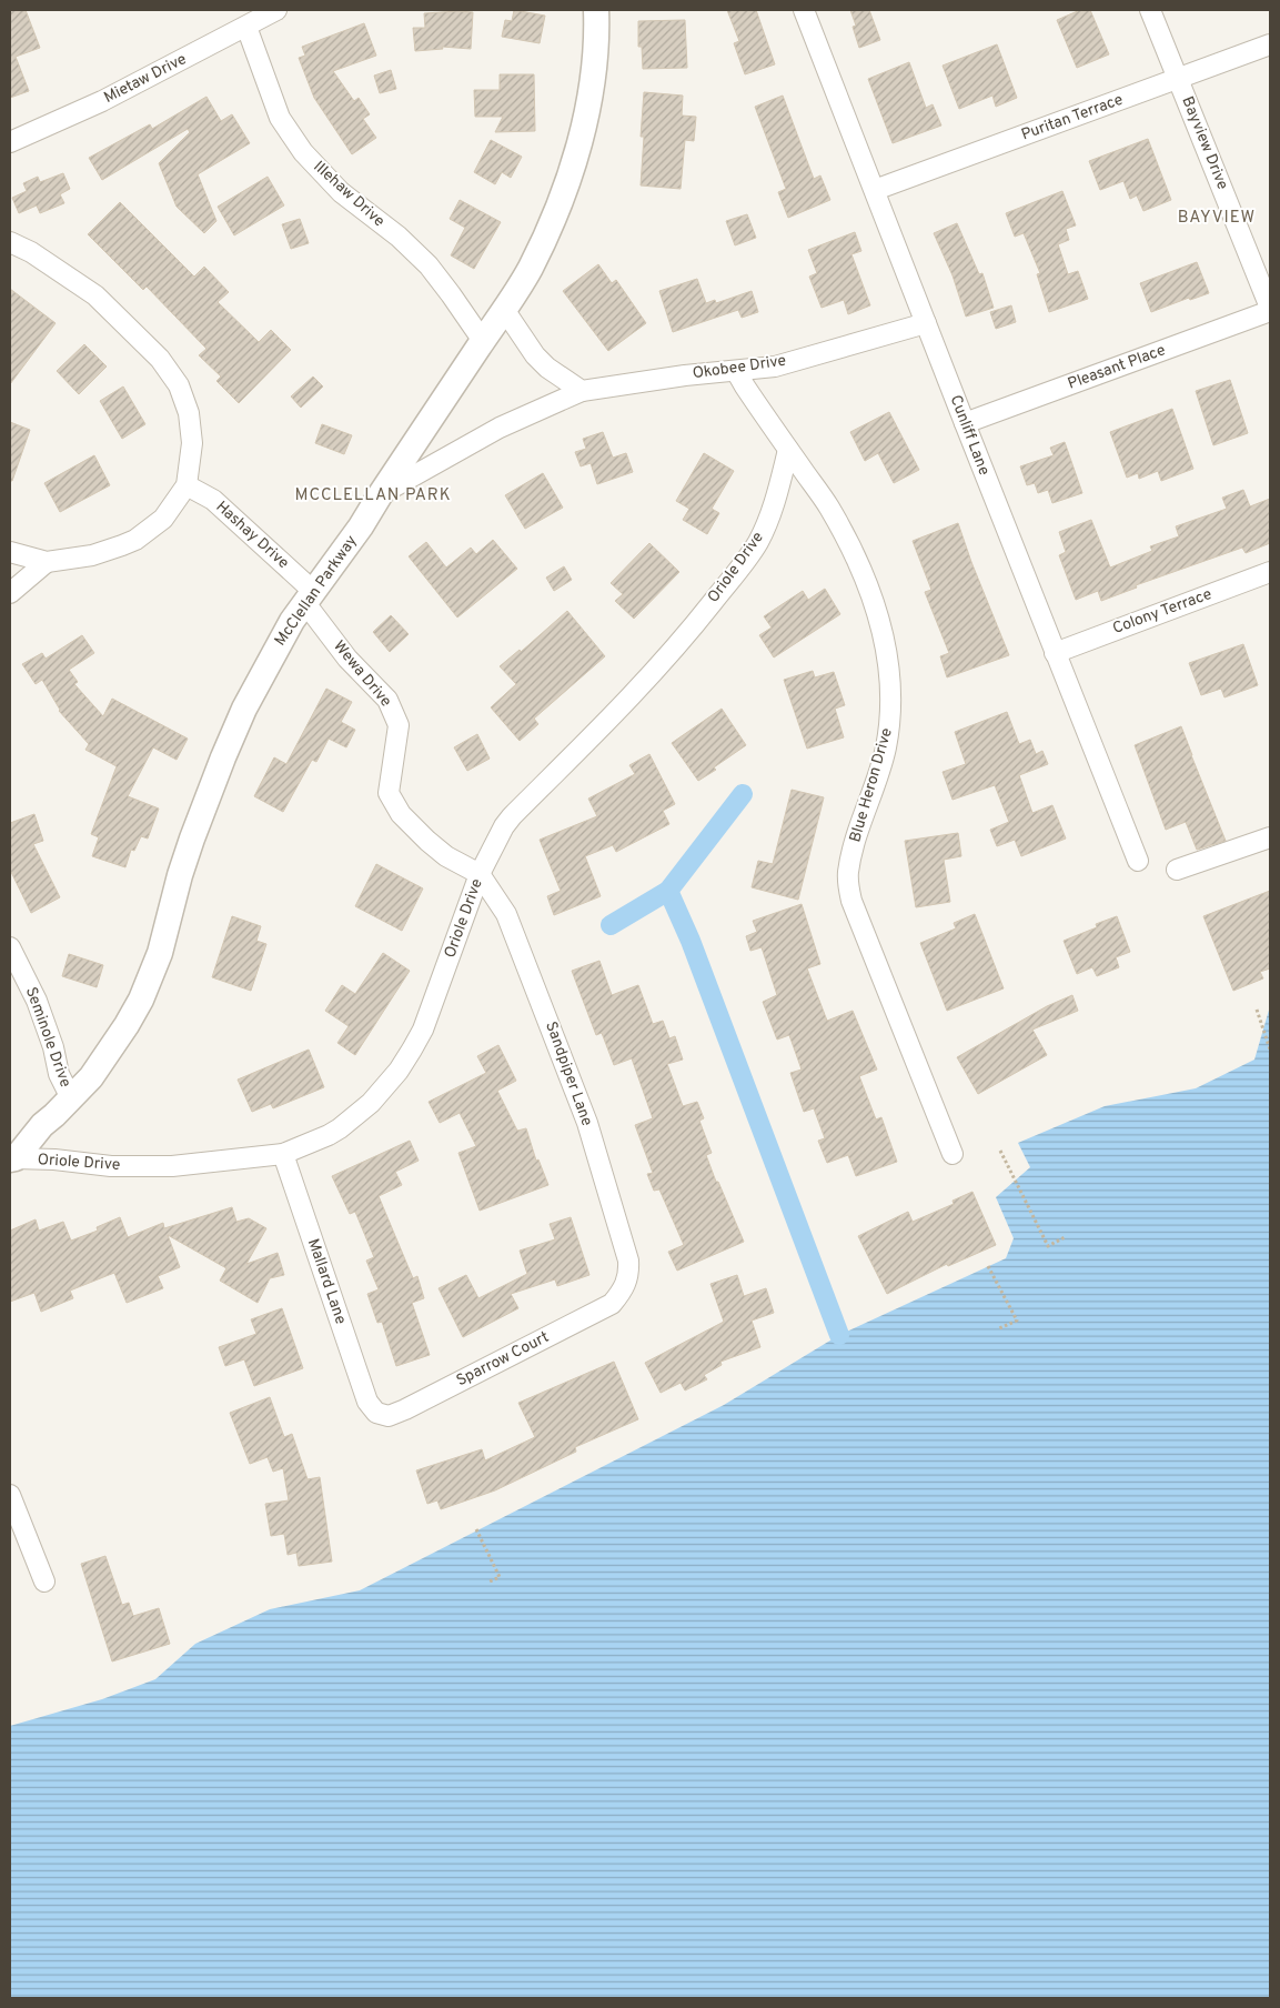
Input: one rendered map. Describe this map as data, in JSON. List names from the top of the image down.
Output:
{
  "streets": {
    "street": [
      "Mietaw Drive",
      "Puritan Terrace",
      "Bayview Drive",
      "Illehaw Drive",
      "Okobee Drive",
      "Pleasant Place",
      "Cunliff Lane",
      "Hashay Drive",
      "Oriole Drive",
      "McClellan Parkway",
      "Colony Terrace",
      "Wewa Drive",
      "Blue Heron Drive",
      "Seminole Drive",
      "Sandpiper Lane",
      "Mallard Lane",
      "Sparrow Court"
    ]
  },
  "crossings": [
    ["Mietaw Drive", "Illehaw Drive"],
    ["Puritan Terrace", "Bayview Drive"],
    ["Puritan Terrace", "Cunliff Lane"],
    ["Bayview Drive", "Pleasant Place"],
    ["Illehaw Drive", "McClellan Parkway"],
    ["Okobee Drive", "Cunliff Lane"],
    ["Okobee Drive", "McClellan Parkway"],
    ["Okobee Drive", "Blue Heron Drive"],
    ["Pleasant Place", "Cunliff Lane"],
    ["Cunliff Lane", "Colony Terrace"],
    ["Hashay Drive", "McClellan Parkway"],
    ["Hashay Drive", "Wewa Drive"],
    ["Oriole Drive", "McClellan Parkway"],
    ["Oriole Drive", "Wewa Drive"],
    ["Oriole Drive", "Blue Heron Drive"],
    ["Oriole Drive", "Sandpiper Lane"],
    ["Oriole Drive", "Mallard Lane"],
    ["McClellan Parkway", "Wewa Drive"],
    ["McClellan Parkway", "Seminole Drive"],
    ["Wewa Drive", "Sandpiper Lane"],
    ["Sandpiper Lane", "Sparrow Court"],
    ["Mallard Lane", "Sparrow Court"]
  ],
  "districts": ["BAYVIEW", "MCCLELLAN PARK"]
}
